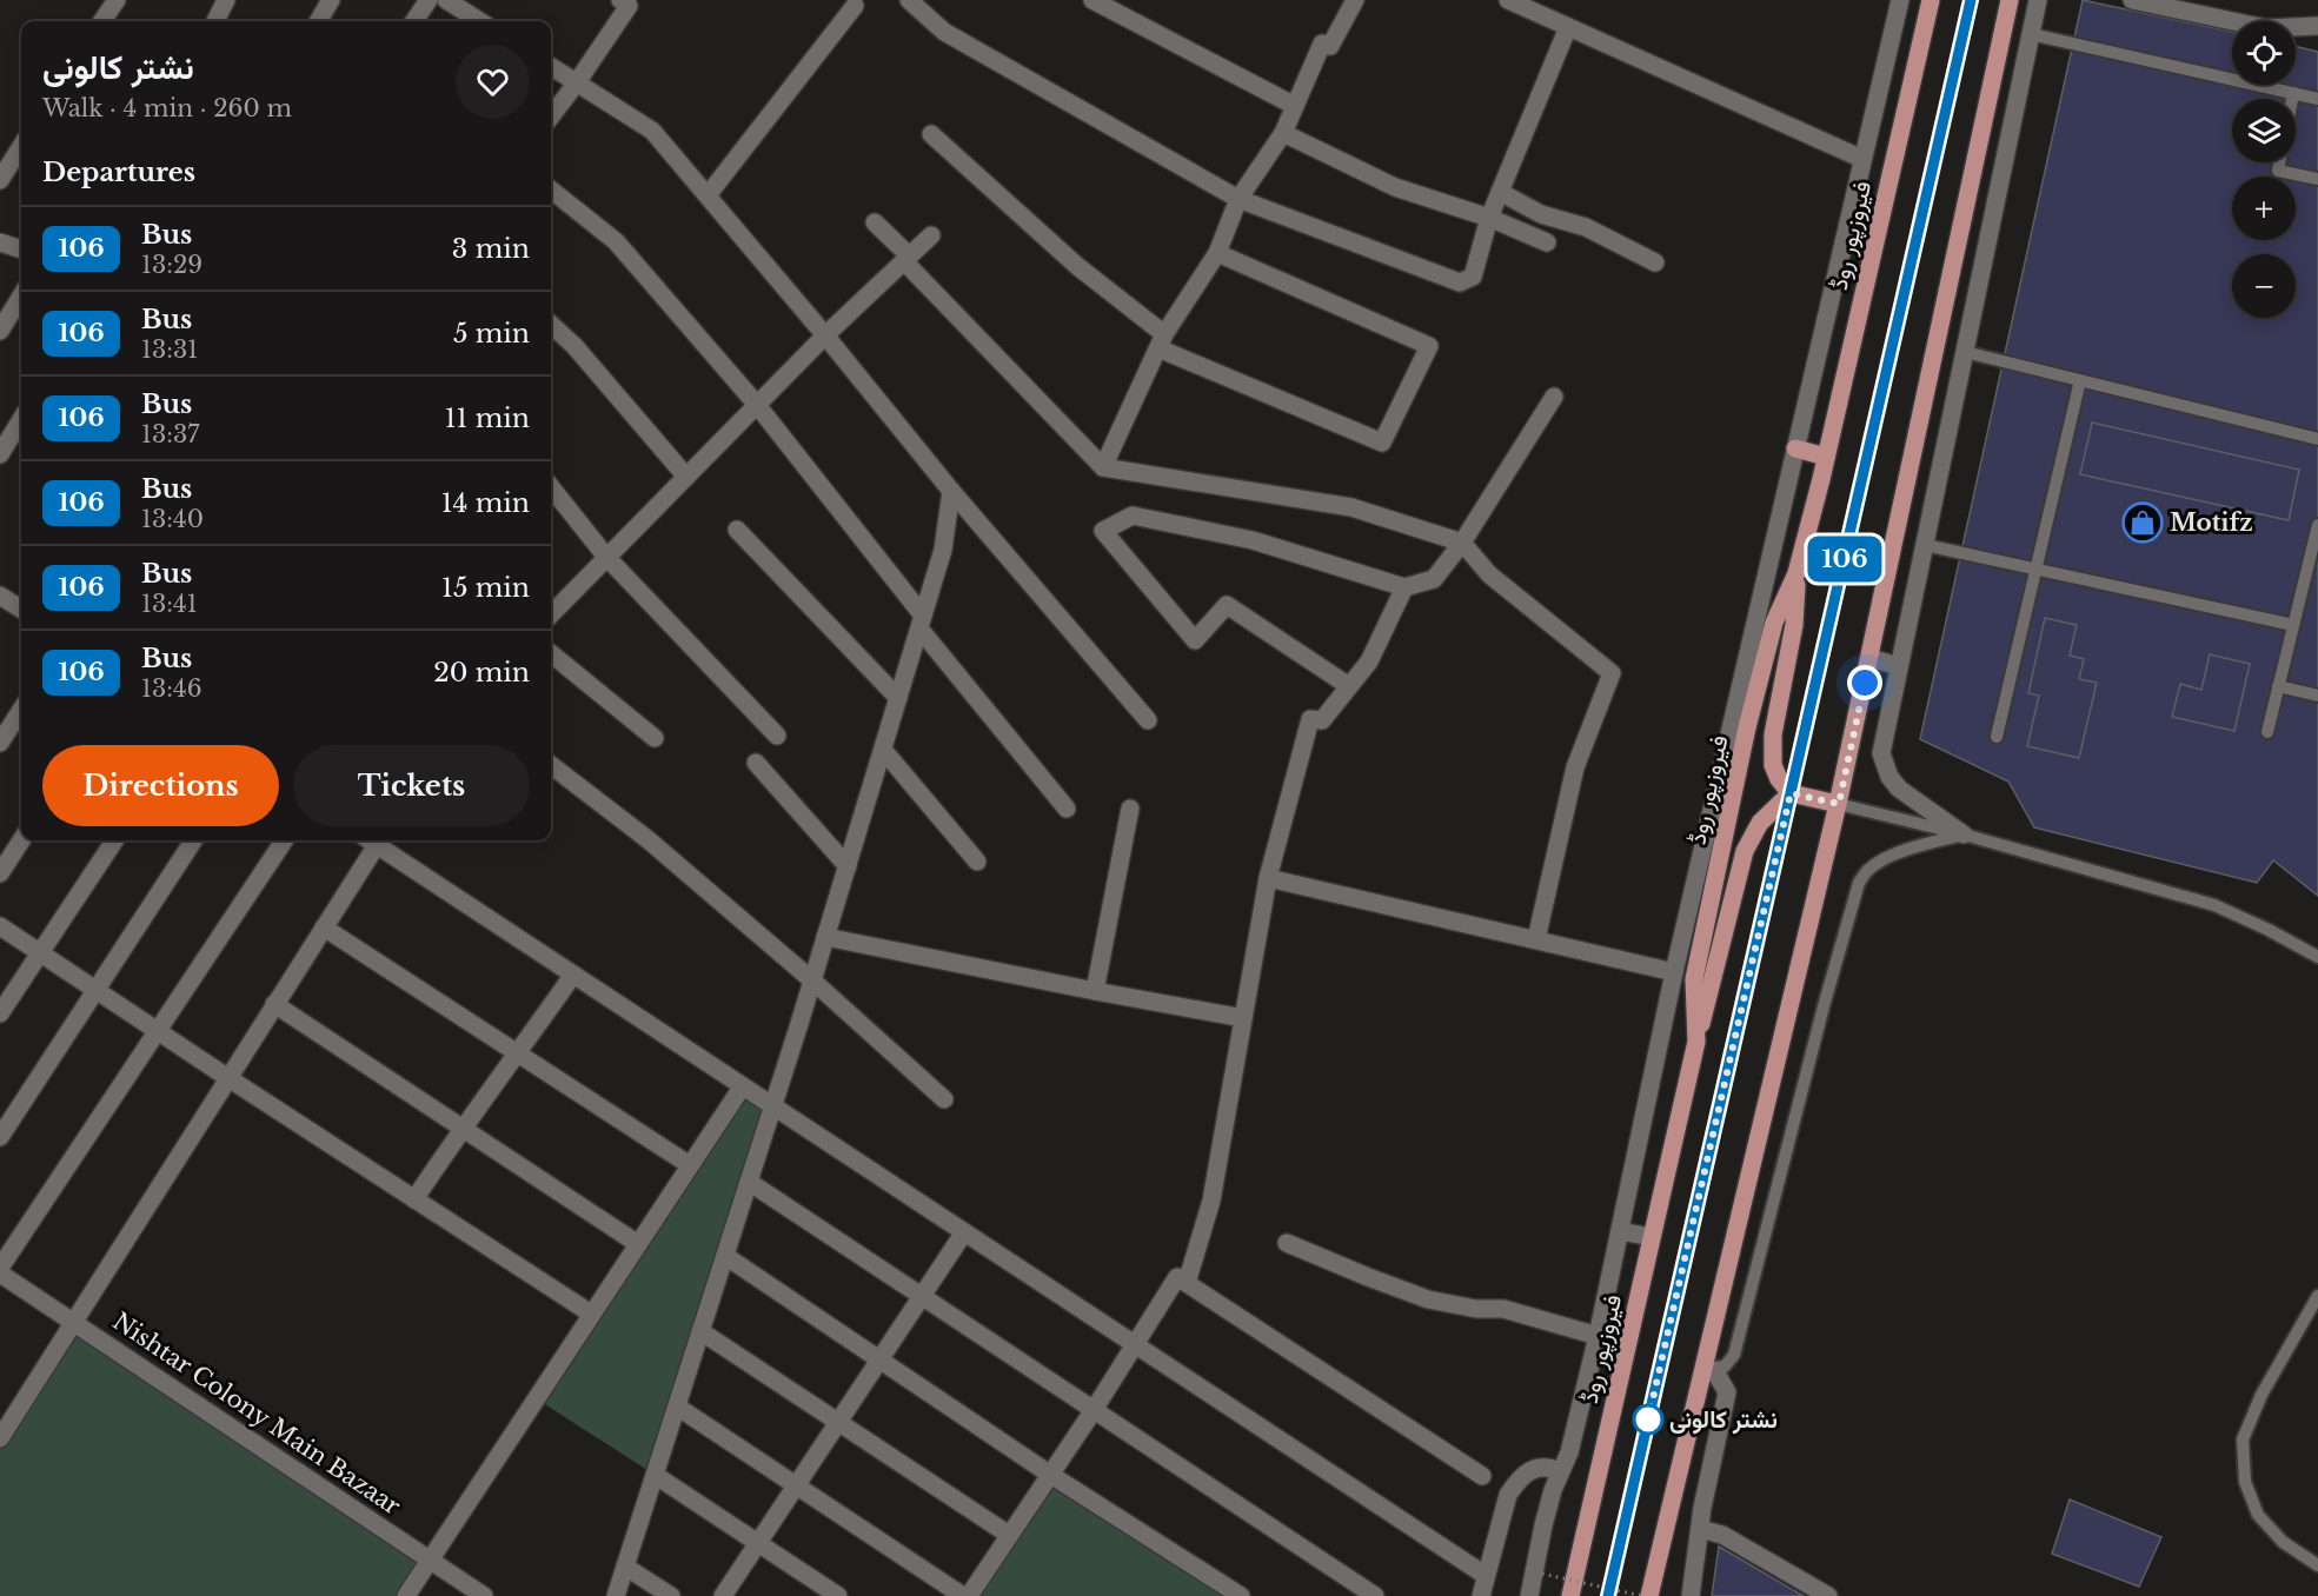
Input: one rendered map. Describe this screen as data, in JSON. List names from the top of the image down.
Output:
{
  "streets": {
    "main road": ["فیروزپور روڈ"],
    "street": ["Nishtar Colony Main Bazaar"]
  },
  "places": {
    "shop": ["Motifz"],
    "other": ["نشتر کالونی"]
  },
  "lines": ["bus line 106"],
  "page": {
    "on_map": "106",
    "map_buttons": ["+", "−"],
    "heading": [
      ["نشتر کالونی", "Walk · 4 min · 260 m"],
      "Departures"
    ],
    "list": [
      {
        "mark": "106",
        "name": "Bus",
        "note": "13:29",
        "value": "3 min"
      },
      {
        "mark": "106",
        "name": "Bus",
        "note": "13:31",
        "value": "5 min"
      },
      {
        "mark": "106",
        "name": "Bus",
        "note": "13:37",
        "value": "11 min"
      },
      {
        "mark": "106",
        "name": "Bus",
        "note": "13:40",
        "value": "14 min"
      },
      {
        "mark": "106",
        "name": "Bus",
        "note": "13:41",
        "value": "15 min"
      },
      {
        "mark": "106",
        "name": "Bus",
        "note": "13:46",
        "value": "20 min"
      }
    ],
    "buttons": ["Directions", "Tickets"]
  }
}
